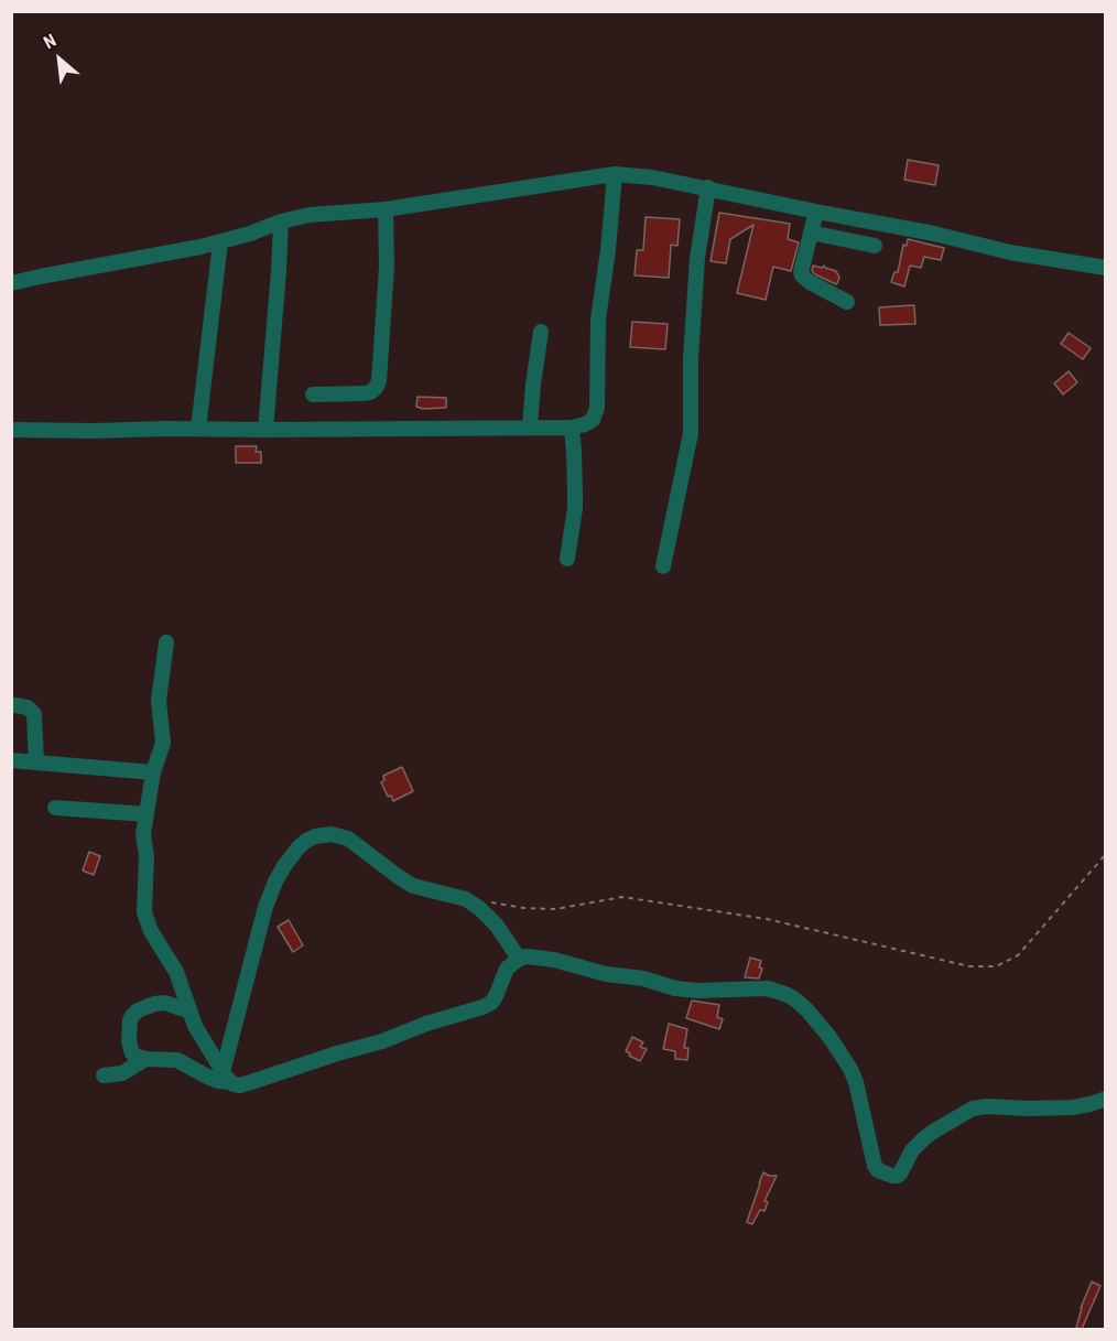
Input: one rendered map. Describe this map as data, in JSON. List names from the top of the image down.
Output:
{
  "north": "top left"
}
